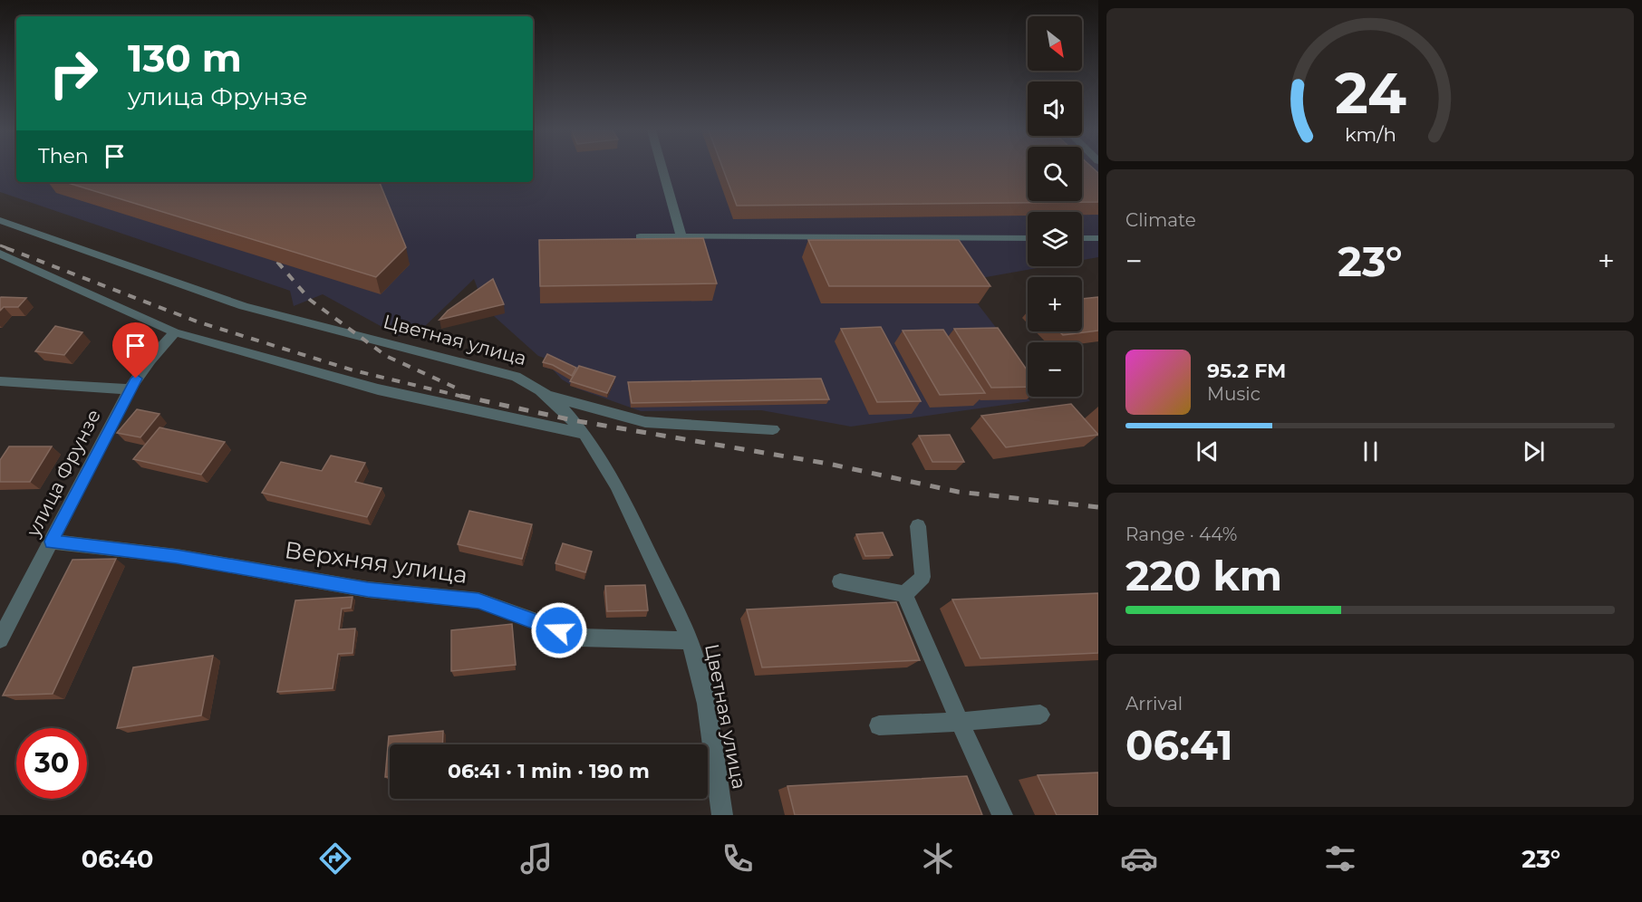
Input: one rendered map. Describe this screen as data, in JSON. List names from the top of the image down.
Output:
{
  "streets": {
    "street": ["Цветная улица", "улица Фрунзе", "Верхняя улица"]
  },
  "crossings": [
    ["Цветная улица", "Верхняя улица"],
    ["улица Фрунзе", "Верхняя улица"]
  ],
  "north": "bottom right",
  "page": {
    "map_buttons": ["+", "−"],
    "turn": ["130 m", "улица Фрунзе"],
    "then": "Then",
    "tile": [
      "Climate",
      ["Range · 44%", "220 km"],
      ["Arrival", "06:41"]
    ],
    "heat": ["−", "23°", "+"],
    "song": ["95.2 FM", "Music"],
    "limit": "30",
    "trip": "06:41 · 1 min · 190 m",
    "tabs": ["06:40", "23°"],
    "gauge": ["24", "km/h"]
  }
}
